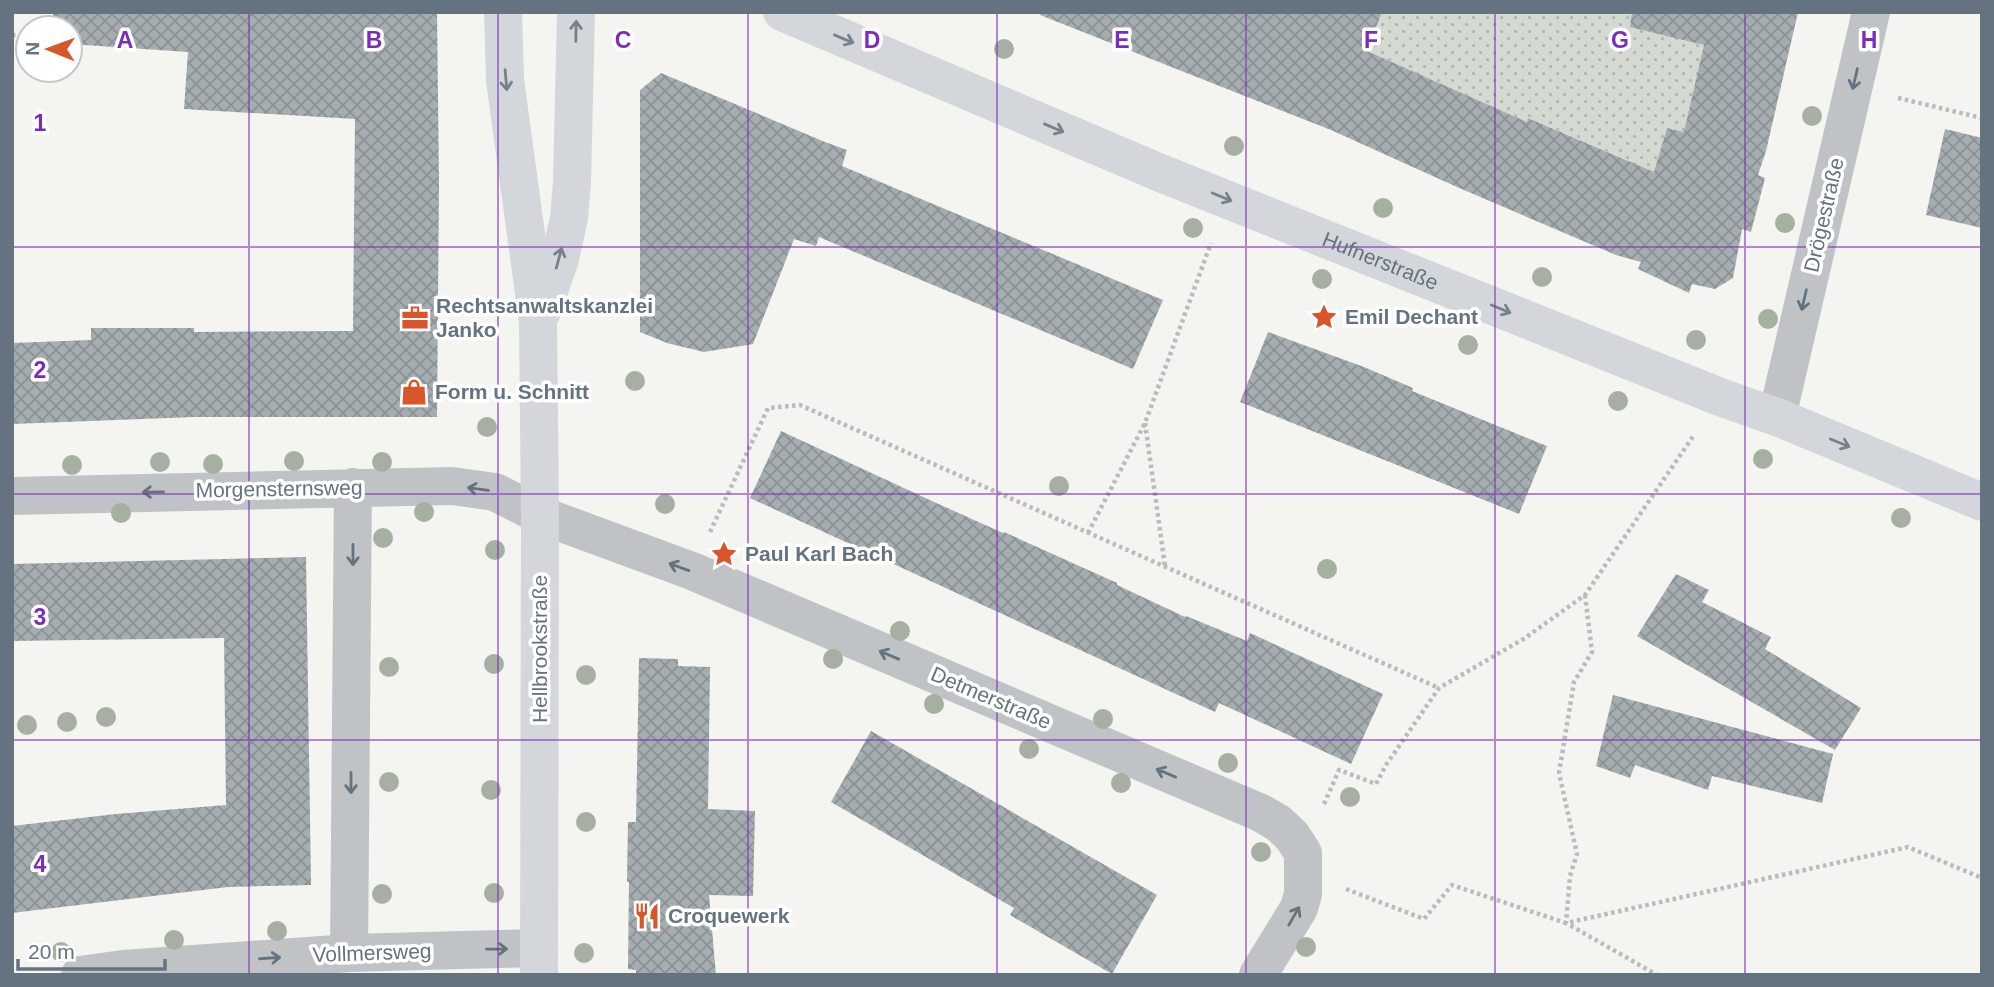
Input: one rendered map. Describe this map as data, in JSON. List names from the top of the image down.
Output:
{
  "streets": {
    "main road": ["Hufnerstraße", "Hellbrookstraße"],
    "street": [
      "Drögestraße",
      "Morgensternsweg",
      "Detmerstraße",
      "Vollmersweg"
    ]
  },
  "crossings": [
    ["Drögestraße", "Hufnerstraße"],
    ["Morgensternsweg", "Hellbrookstraße"],
    ["Morgensternsweg", "Detmerstraße"],
    ["Hellbrookstraße", "Detmerstraße"],
    ["Hellbrookstraße", "Vollmersweg"]
  ],
  "one_way": [
    "Drögestraße",
    "Hufnerstraße",
    "Morgensternsweg",
    "Detmerstraße",
    "Vollmersweg"
  ],
  "places": {
    "place": ["Emil Dechant", "Paul Karl Bach"],
    "office": ["Rechtsanwaltskanzlei Janko"],
    "shop": ["Form u. Schnitt"],
    "restaurant": ["Croquewerk"]
  },
  "scale_bar": "20 m",
  "north": "left",
  "grid": {
    "columns": [
      "A",
      "B",
      "C",
      "D",
      "E",
      "F",
      "G",
      "H"
    ],
    "rows": [
      "1",
      "2",
      "3",
      "4"
    ]
  }
}
